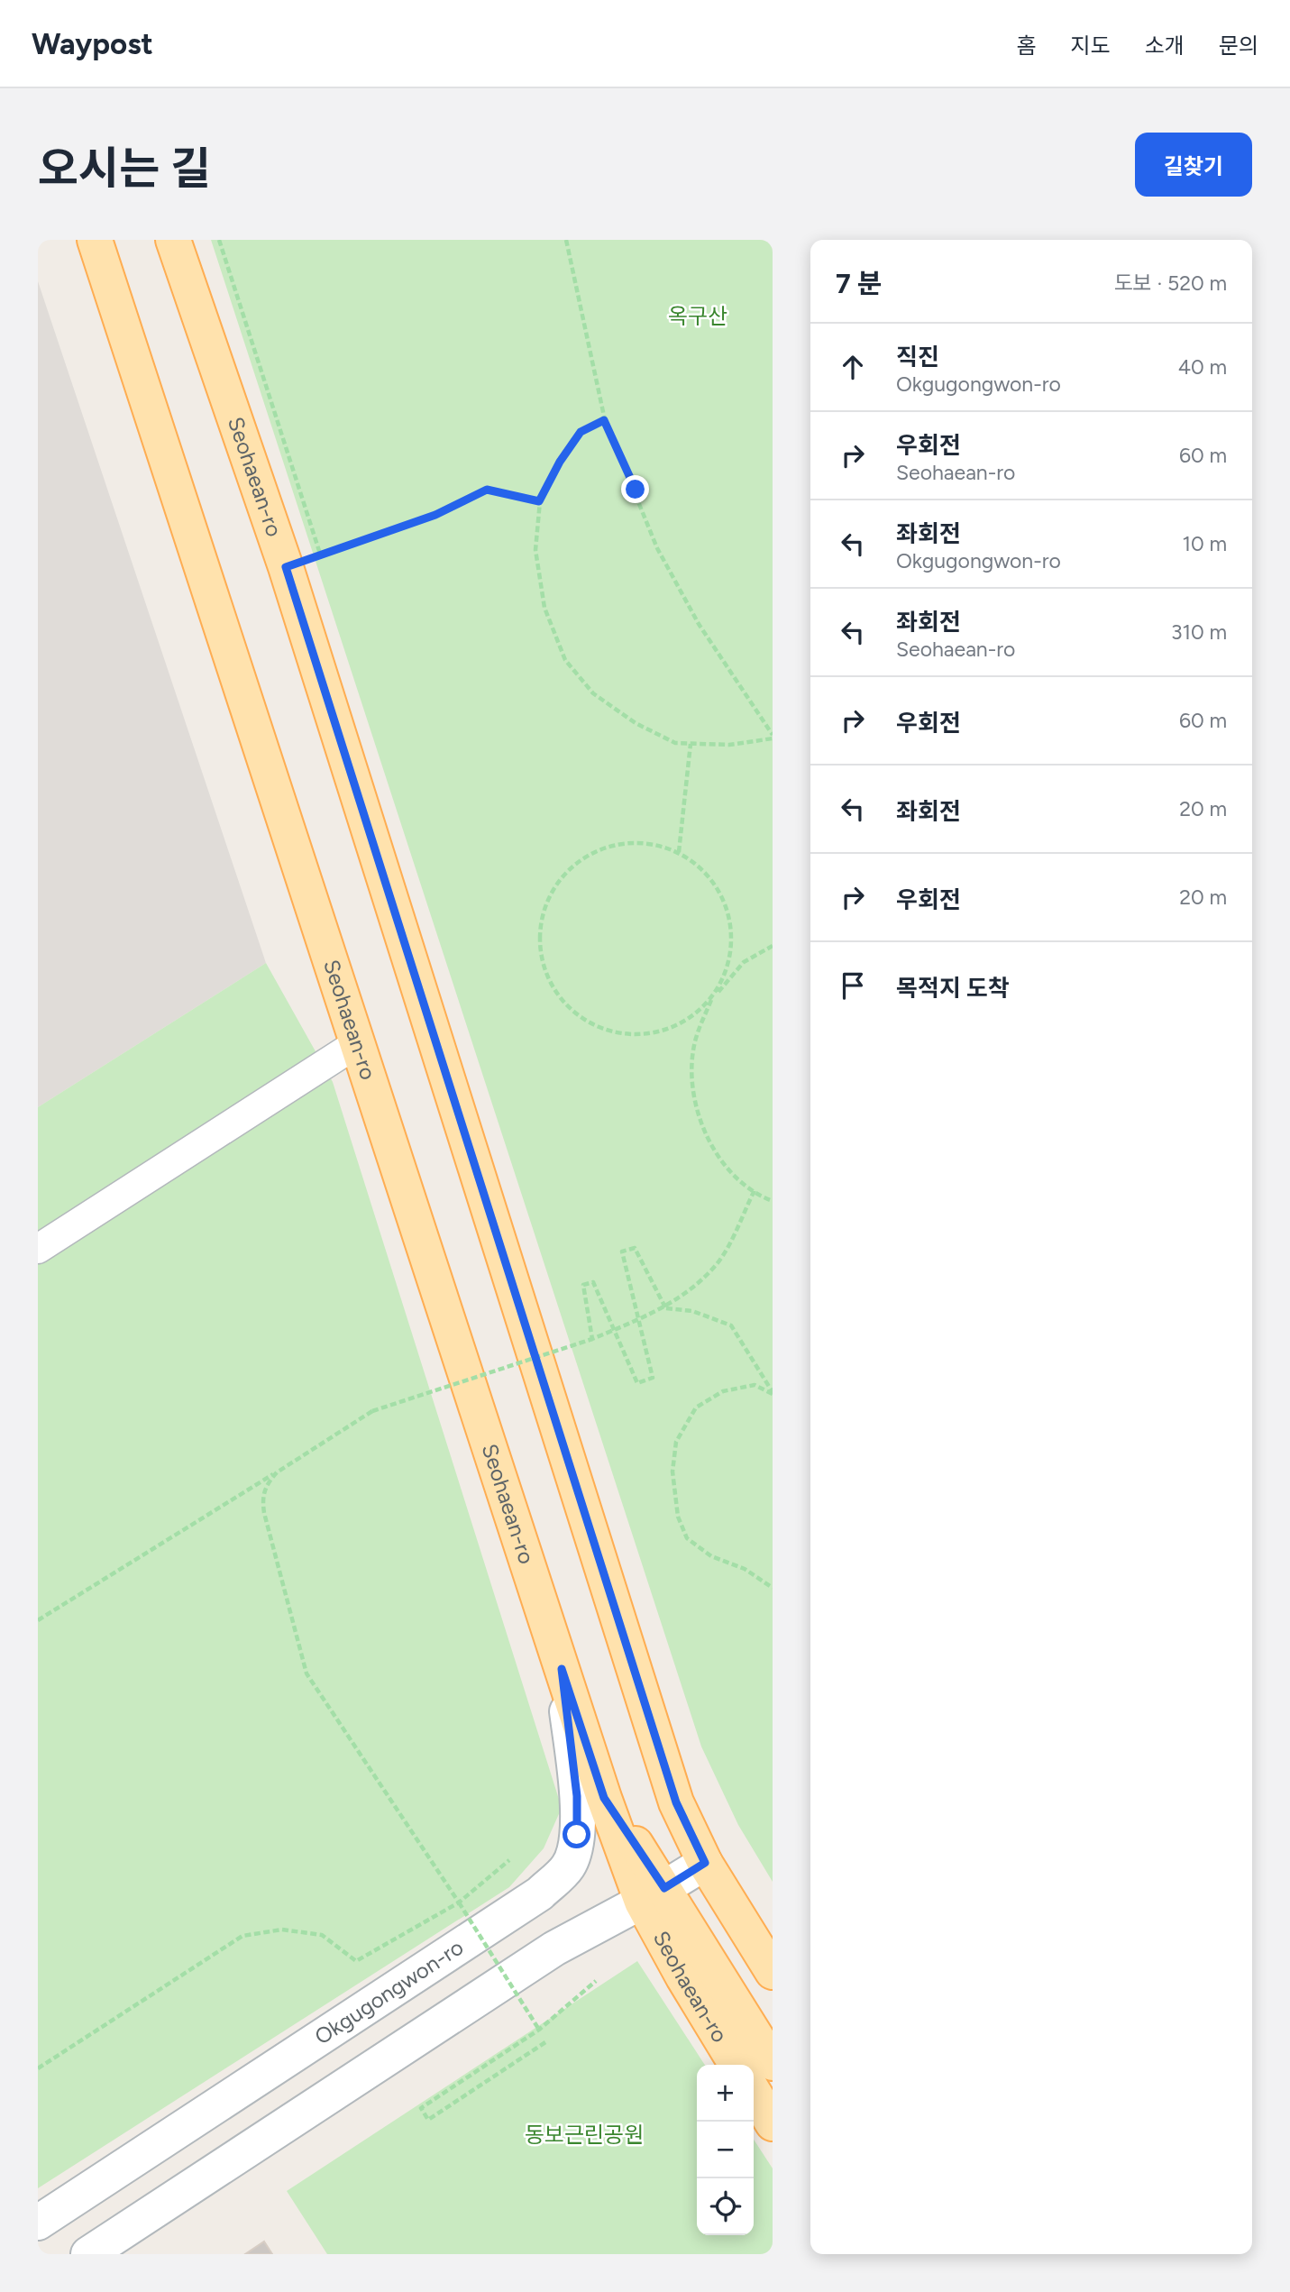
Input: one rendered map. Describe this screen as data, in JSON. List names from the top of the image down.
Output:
{
  "streets": {
    "main road": ["Seohaean-ro"],
    "street": ["Okgugongwon-ro"]
  },
  "crossings": [
    ["Seohaean-ro", "Okgugongwon-ro"]
  ],
  "parks": ["옥구산", "동보근린공원"],
  "page": {
    "header": "Waypost",
    "nav": [
      "홈",
      "지도",
      "소개",
      "문의"
    ],
    "title": "오시는 길",
    "buttons": "길찾기",
    "heading": ["7 분", "도보 · 520 m"],
    "list": [
      ["직진", "Okgugongwon-ro", "40 m"],
      ["우회전", "Seohaean-ro", "60 m"],
      ["좌회전", "Okgugongwon-ro", "10 m"],
      ["좌회전", "Seohaean-ro", "310 m"],
      ["우회전", "60 m"],
      ["좌회전", "20 m"],
      ["우회전", "20 m"],
      "목적지 도착"
    ],
    "map_buttons": ["+", "−"]
  }
}
